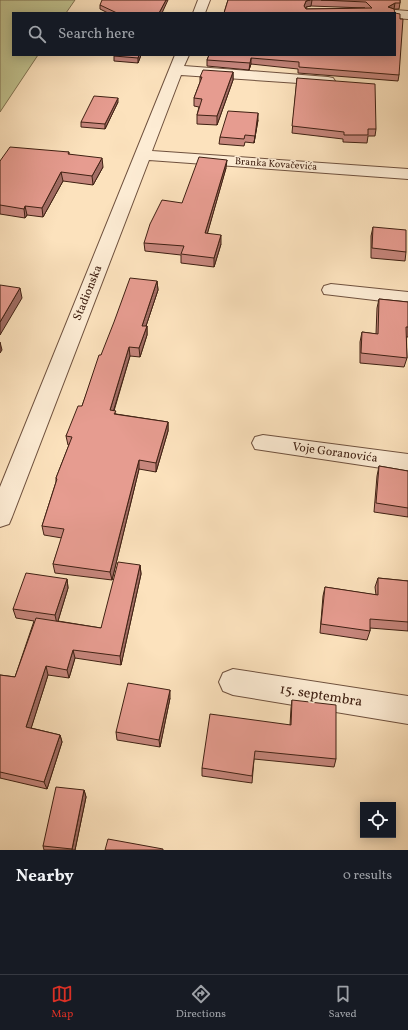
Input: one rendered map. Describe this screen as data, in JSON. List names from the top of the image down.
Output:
{
  "streets": {
    "street": [
      "Branka Kovačevića",
      "Stadionska",
      "Voje Goranovića",
      "15. septembra"
    ]
  },
  "crossings": [
    ["Branka Kovačevića", "Stadionska"]
  ],
  "page": {
    "search": "Search here",
    "heading": ["Nearby", "0 results"],
    "nav": ["Map", "Directions", "Saved"]
  }
}
